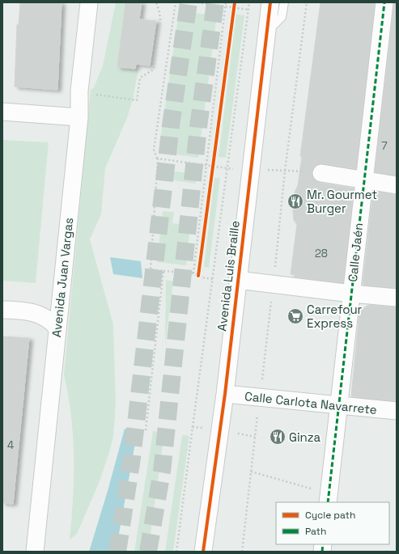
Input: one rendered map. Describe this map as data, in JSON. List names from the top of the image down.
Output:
{
  "streets": {
    "street": [
      "Calle Jaén",
      "Avenida Luis Braille",
      "Avenida Juan Vargas",
      "Calle Carlota Navarrete"
    ]
  },
  "crossings": [
    ["Calle Jaén", "Calle Carlota Navarrete"],
    ["Avenida Luis Braille", "Calle Carlota Navarrete"]
  ],
  "places": {
    "restaurant": ["Mr. Gourmet Burger", "Ginza"],
    "supermarket": ["Carrefour Express"]
  },
  "house_numbers": ["7", "28", "4"],
  "legend": ["Cycle path", "Path"]
}
